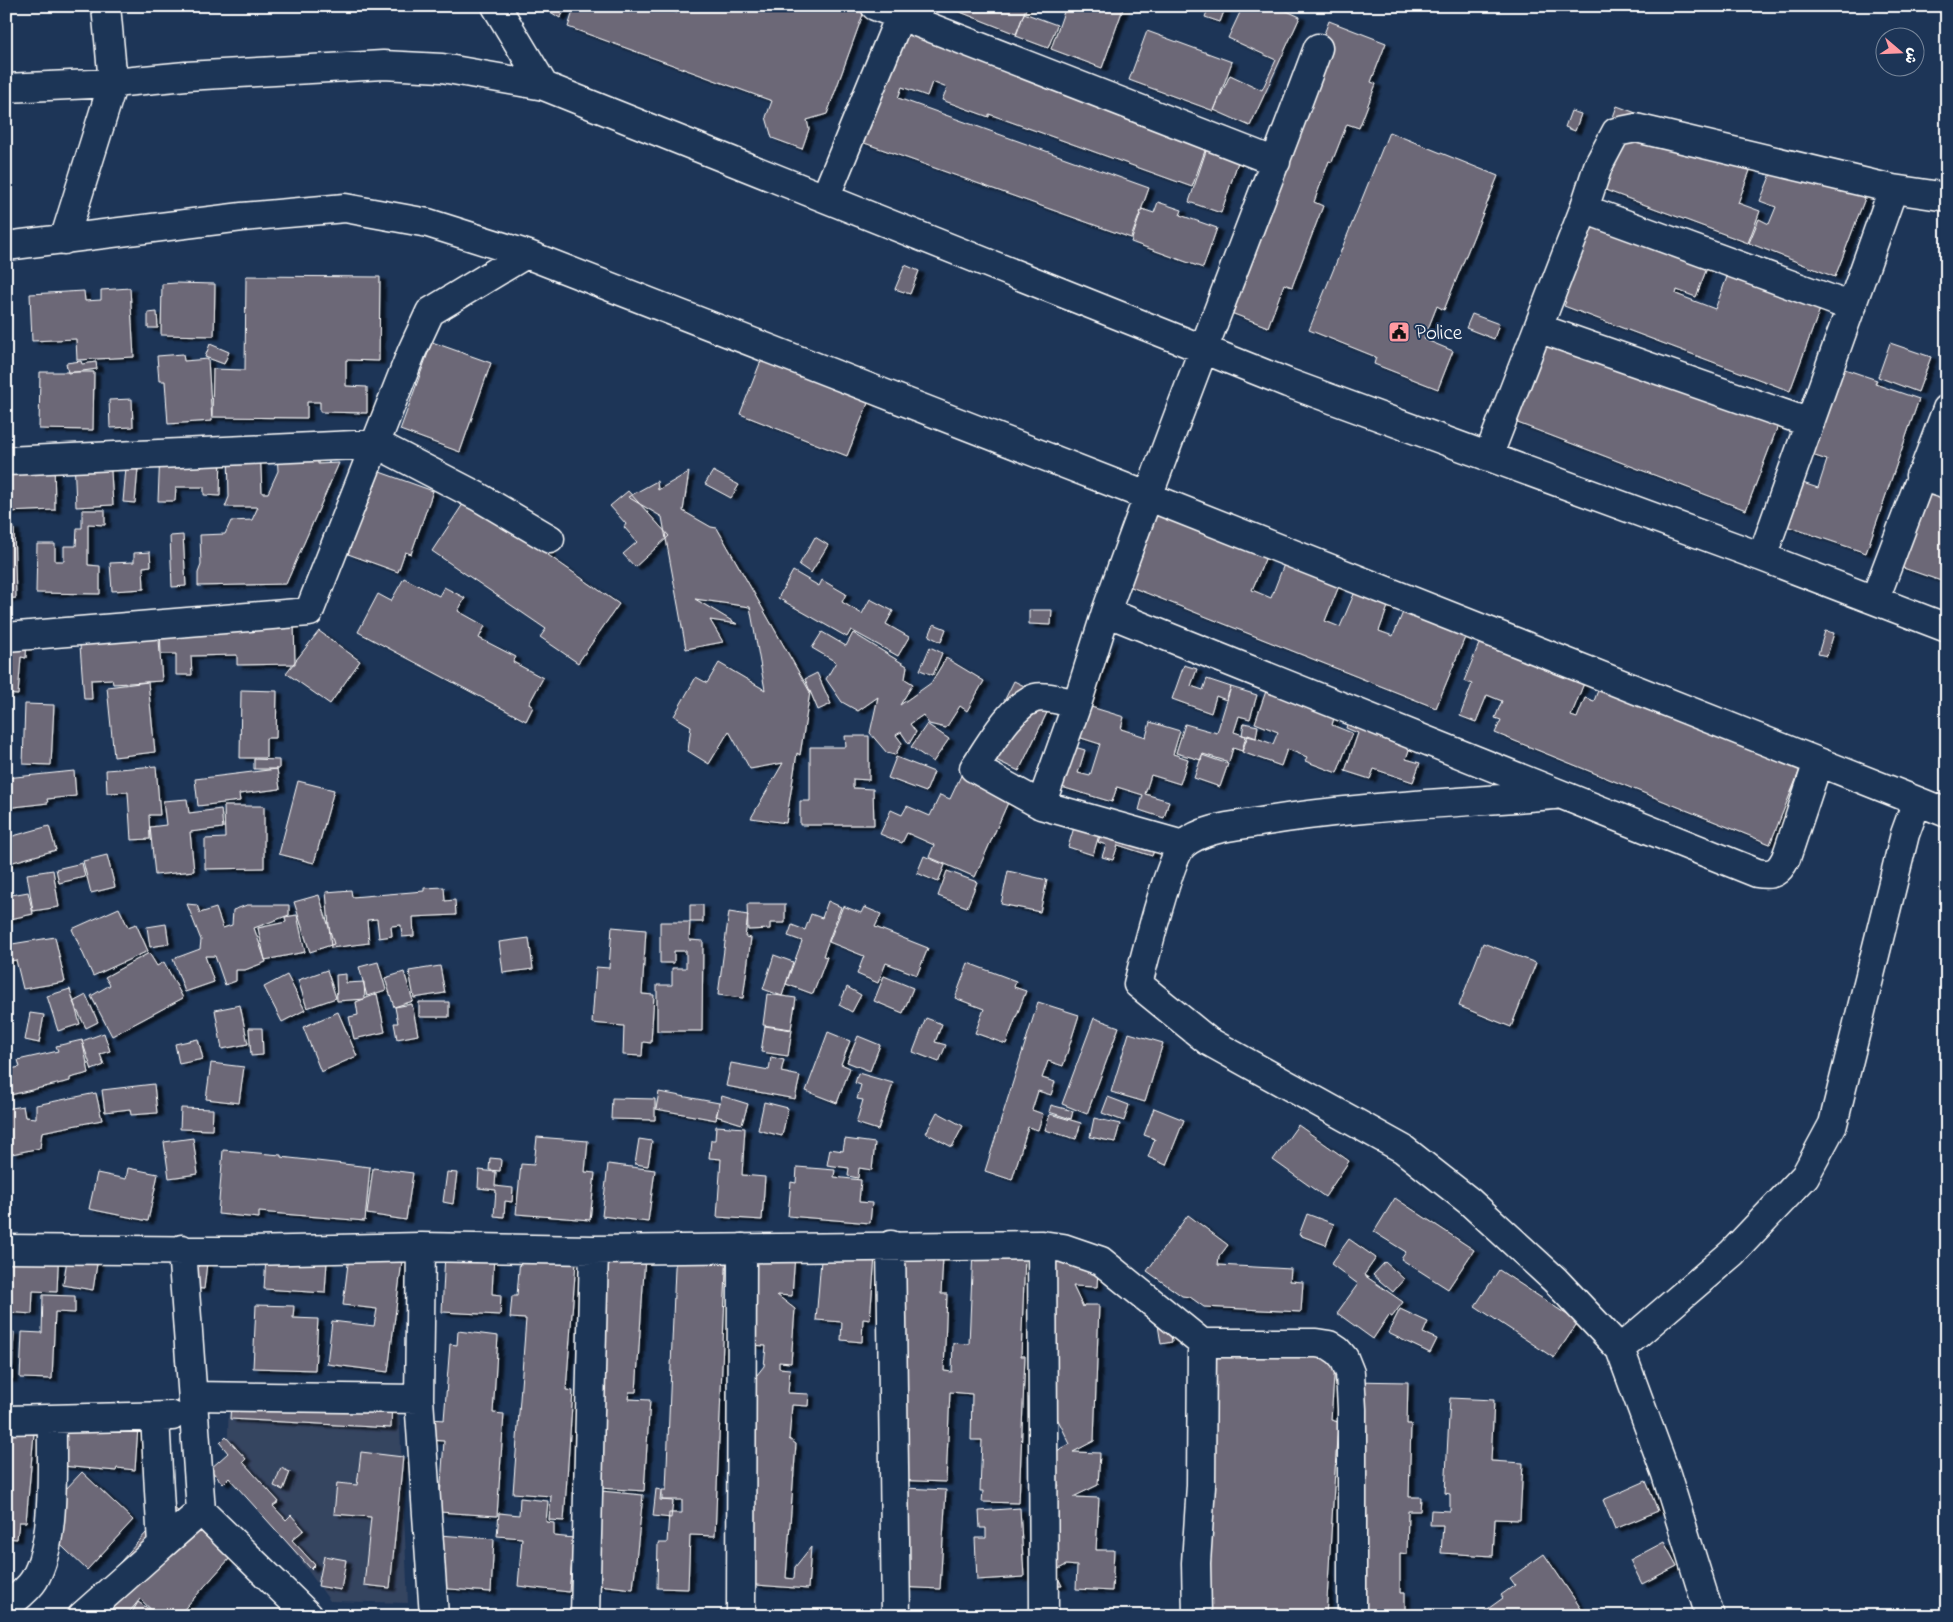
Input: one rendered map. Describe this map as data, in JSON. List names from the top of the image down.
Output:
{
  "places": {
    "public building": ["Police"]
  },
  "north": "right"
}
